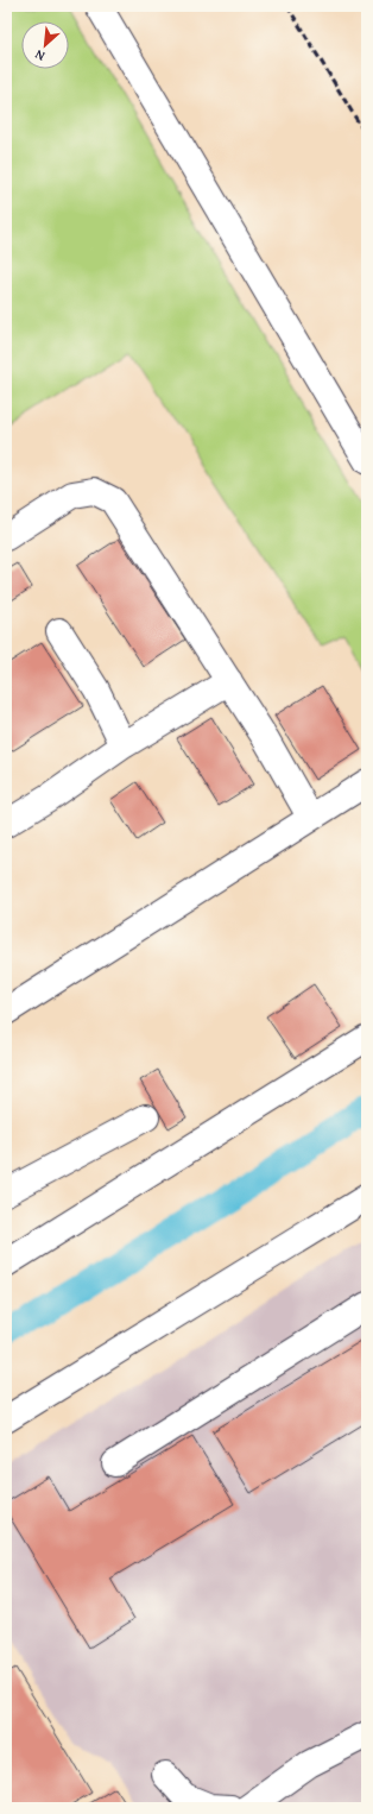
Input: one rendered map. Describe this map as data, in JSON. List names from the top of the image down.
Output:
{
  "north": "bottom left"
}
